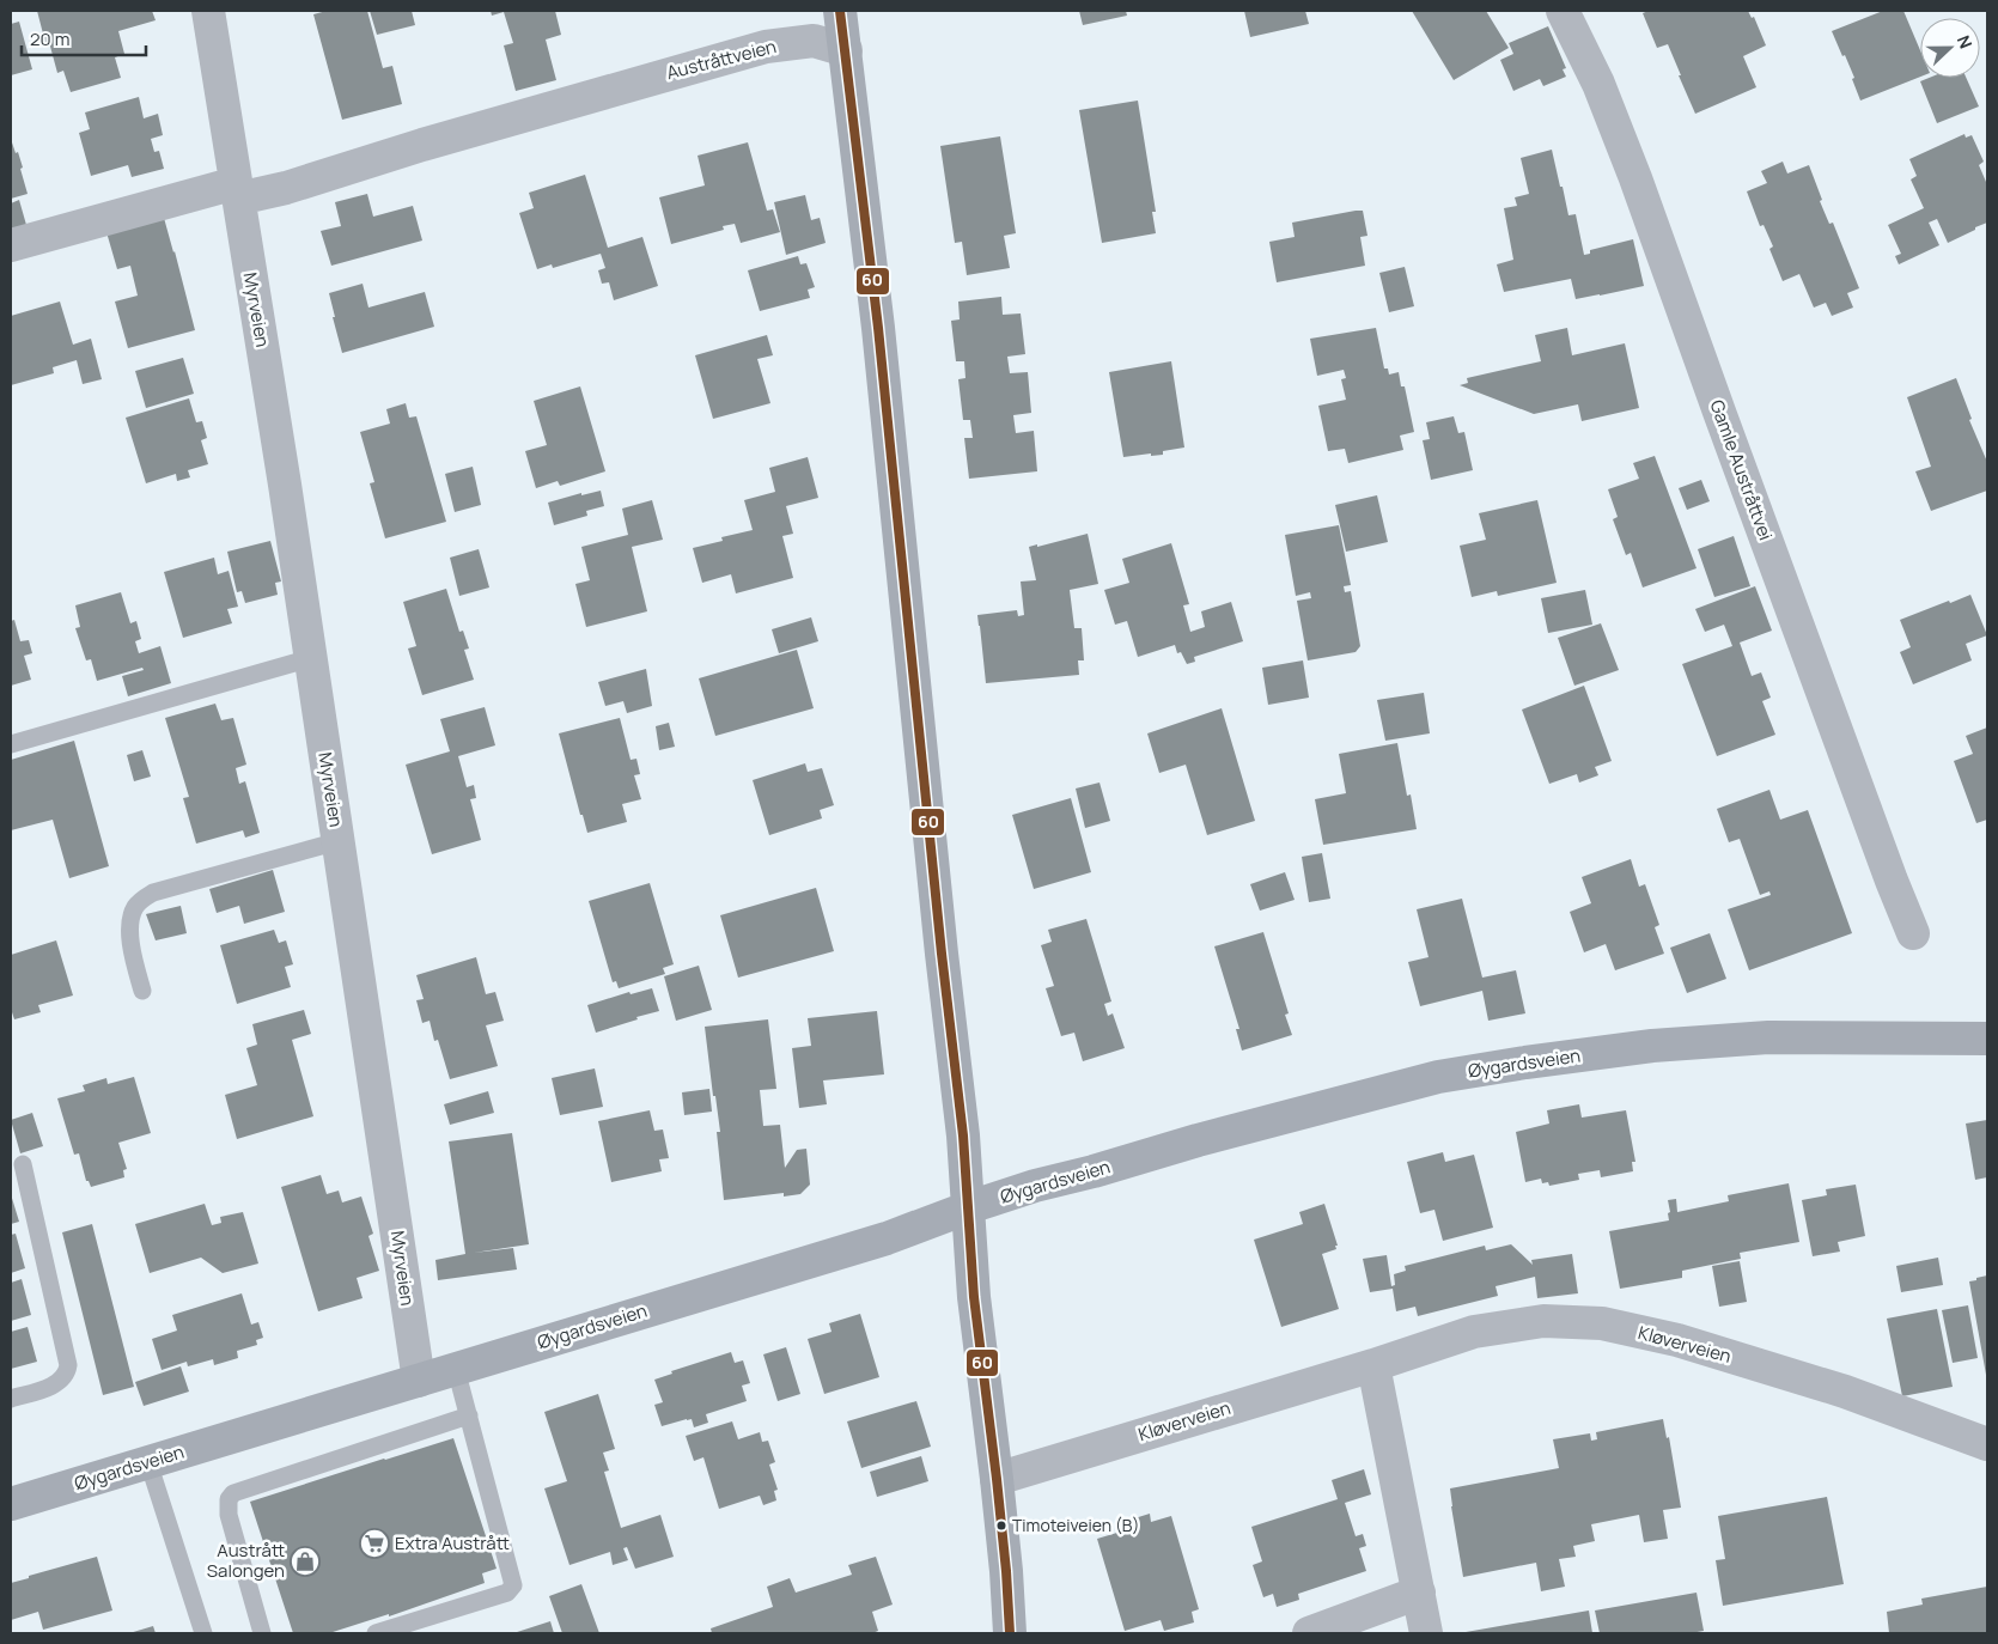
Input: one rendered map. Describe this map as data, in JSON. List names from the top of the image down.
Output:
{
  "streets": {
    "main road": ["Øygardsveien"],
    "street": [
      "Austråttveien",
      "Myrveien",
      "Gamle Austråttvei",
      "Kløverveien"
    ]
  },
  "crossings": [
    ["Austråttveien", "Myrveien"],
    ["Myrveien", "Øygardsveien"]
  ],
  "places": {
    "other": ["Timoteiveien (B)"],
    "supermarket": ["Extra Austrått"],
    "shop": ["Austrått Salongen"]
  },
  "lines": ["transit line 60"],
  "scale_bar": "20 m",
  "north": "right"
}
